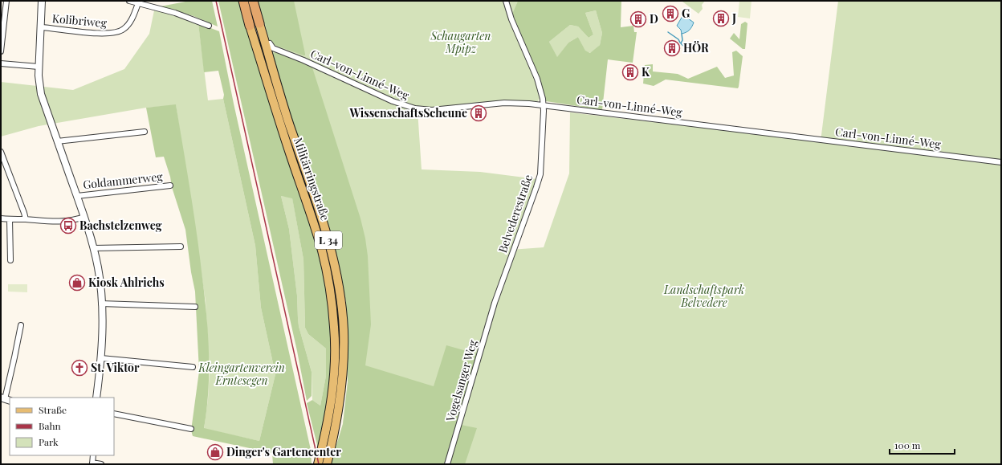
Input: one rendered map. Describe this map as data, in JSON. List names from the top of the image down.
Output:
{
  "streets": {
    "highway": ["Militärringstraße", "L 34"],
    "street": [
      "Kolibriweg",
      "Carl-von-Linné-Weg",
      "Goldammerweg",
      "Belvederestraße",
      "Vogelsanger Weg"
    ]
  },
  "crossings": [
    ["Kolibriweg", "Goldammerweg"],
    ["Carl-von-Linné-Weg", "Belvederestraße"],
    ["Belvederestraße", "Vogelsanger Weg"]
  ],
  "parks": ["Schaugarten Mpipz", "Landschaftspark Belvedere", "Kleingartenverein Erntesegen"],
  "places": {
    "building": [
      "G",
      "J",
      "D",
      "HÖR",
      "K",
      "WissenschaftsScheune"
    ],
    "bus stop": ["Bachstelzenweg"],
    "shop": ["Kiosk Ahlrichs", "Dinger's Gartencenter"],
    "church": ["St. Viktor"]
  },
  "legend": ["Straße", "Bahn", "Park"],
  "scale_bar": "100 m"
}
